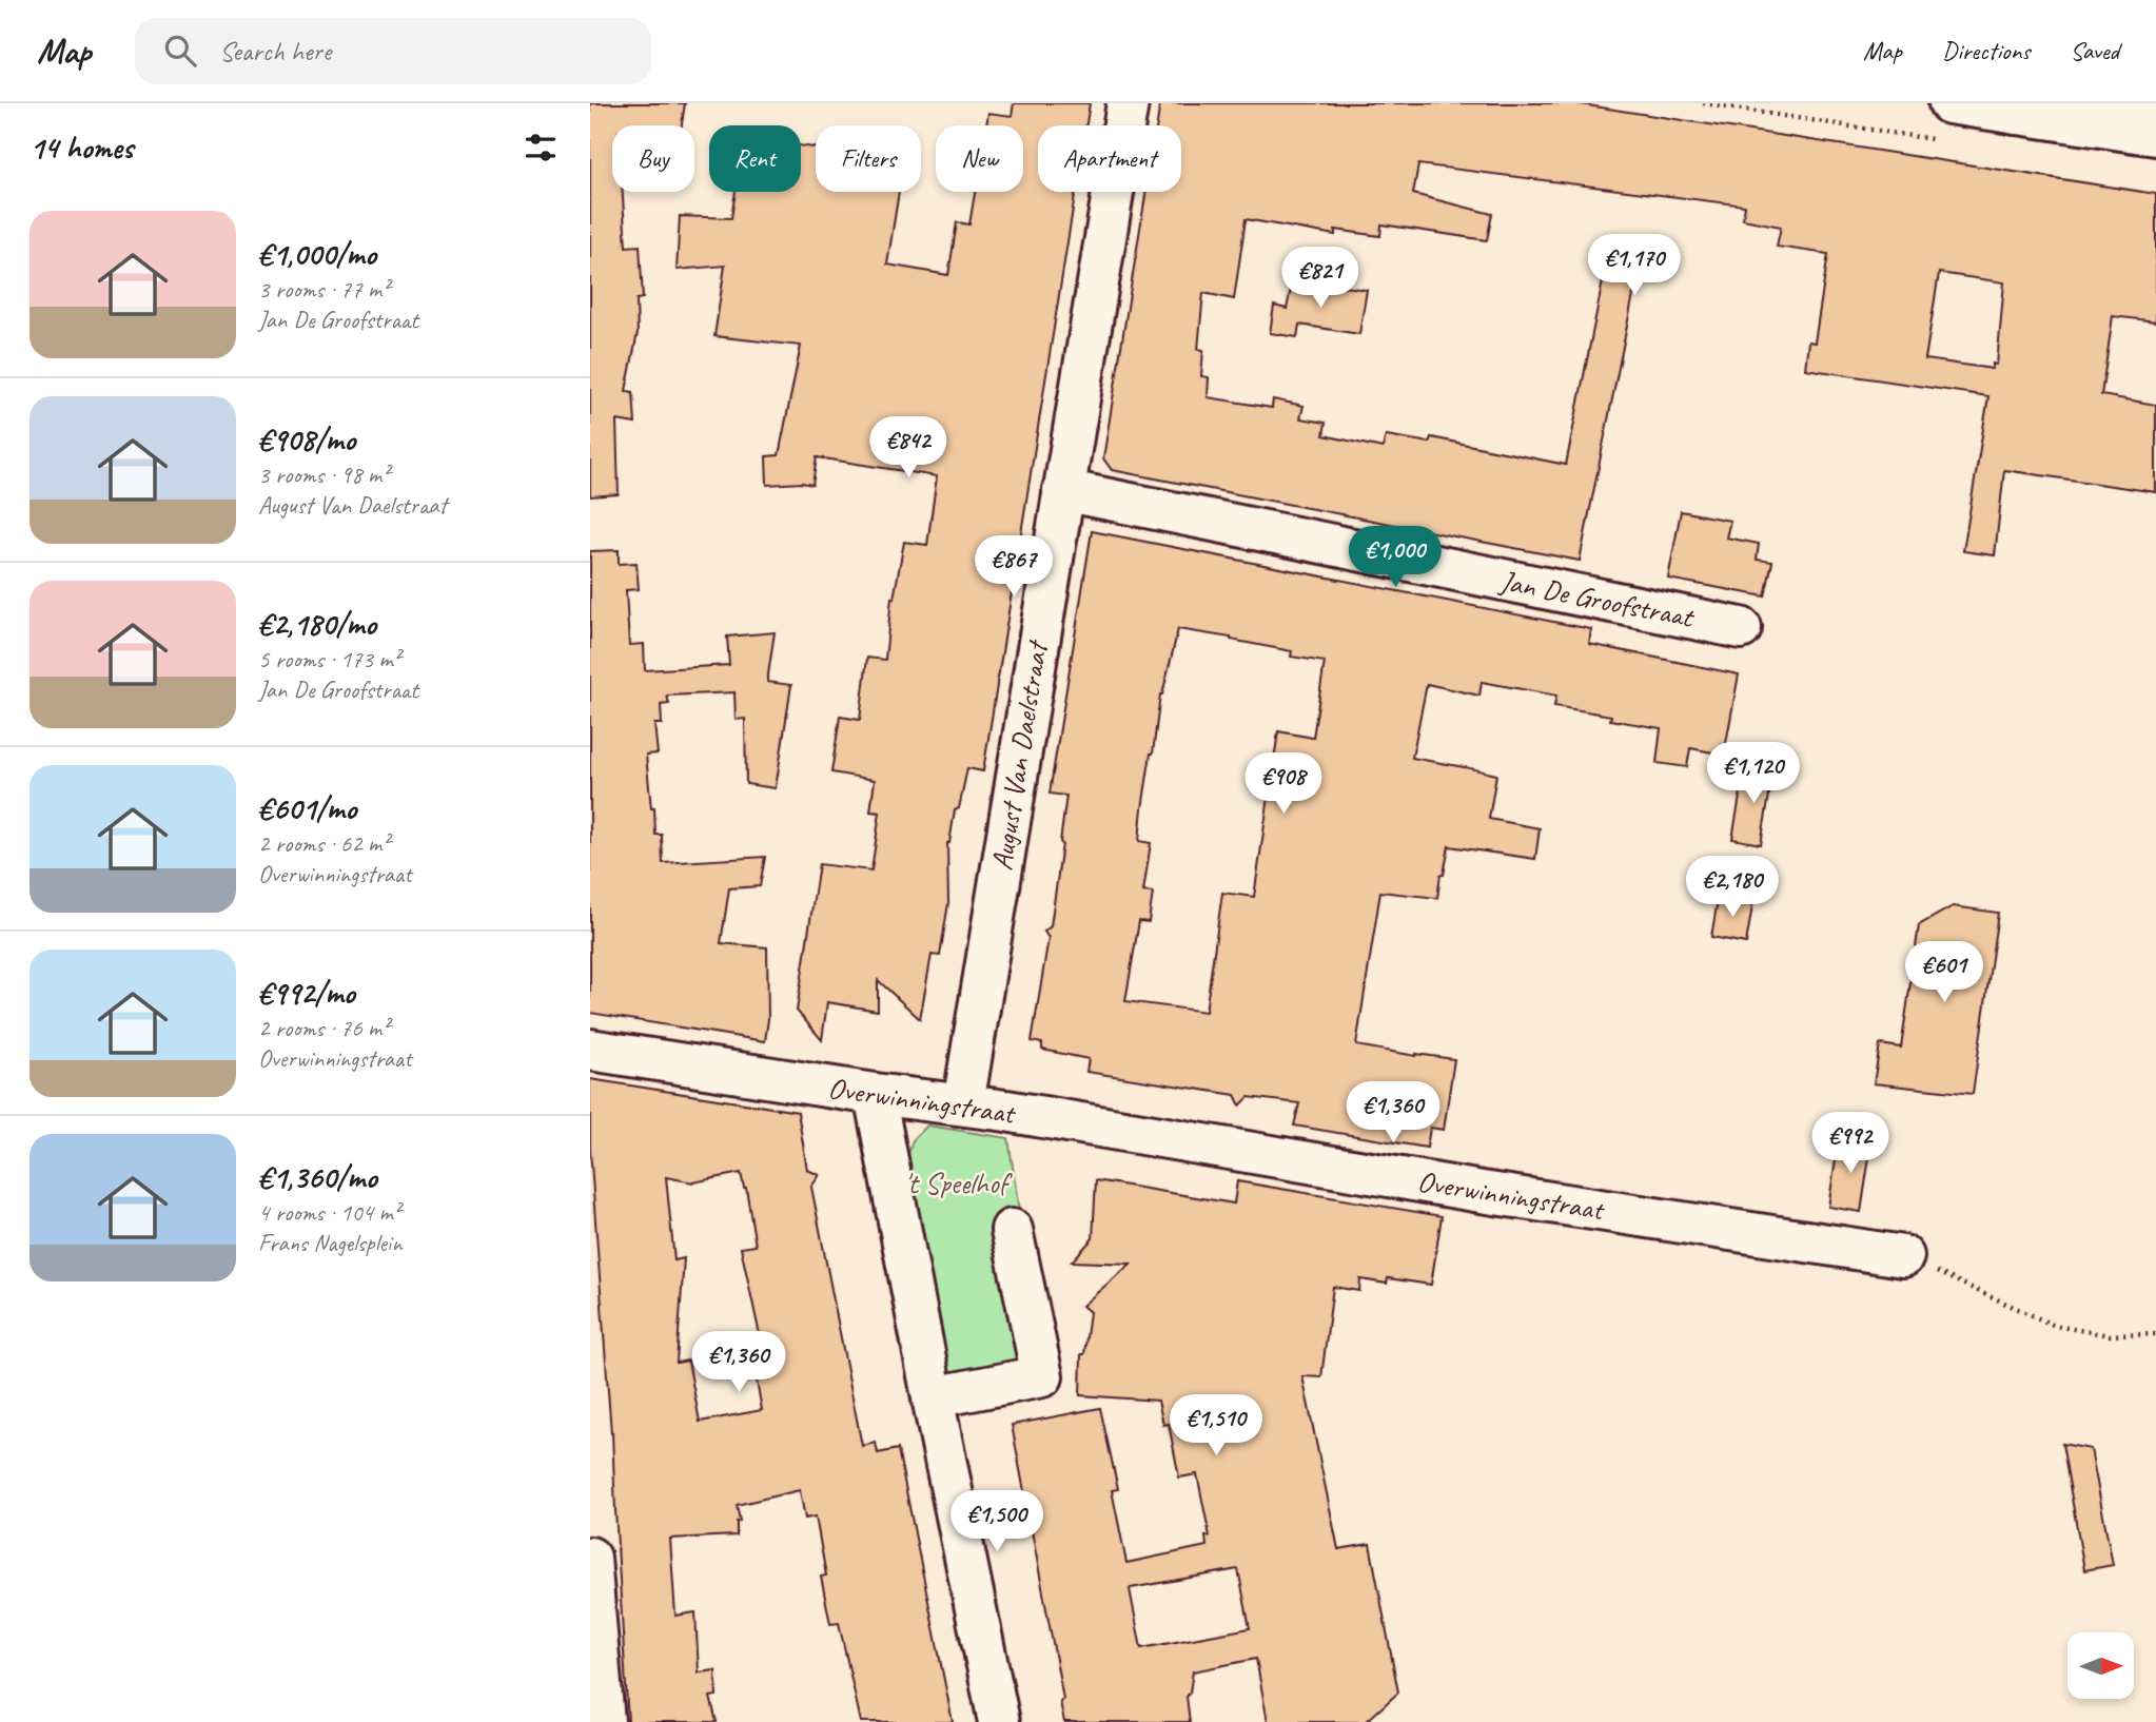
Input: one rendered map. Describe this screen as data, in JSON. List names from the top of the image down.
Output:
{
  "streets": {
    "main road": ["Jan De Groofstraat", "August Van Daelstraat", "Overwinningstraat"]
  },
  "crossings": [
    ["Jan De Groofstraat", "August Van Daelstraat"],
    ["August Van Daelstraat", "Overwinningstraat"]
  ],
  "parks": ["'t Speelhof"],
  "north": "right",
  "page": {
    "header": "Map",
    "search": "Search here",
    "nav": ["Map", "Directions", "Saved"],
    "heading": "14 homes",
    "chip": [
      "Buy",
      "Rent",
      "Filters",
      "New",
      "Apartment"
    ],
    "list": [
      {
        "name": "€1,000/mo",
        "note": "3 rooms · 77 m² · Jan De Groofstraat"
      },
      {
        "name": "€908/mo",
        "note": "3 rooms · 98 m² · August Van Daelstraat"
      },
      {
        "name": "€2,180/mo",
        "note": "5 rooms · 173 m² · Jan De Groofstraat"
      },
      {
        "name": "€601/mo",
        "note": "2 rooms · 62 m² · Overwinningstraat"
      },
      {
        "name": "€992/mo",
        "note": "2 rooms · 76 m² · Overwinningstraat"
      },
      {
        "name": "€1,360/mo",
        "note": "4 rooms · 104 m² · Frans Nagelsplein"
      }
    ],
    "price": [
      "€1,170",
      "€821",
      "€842",
      "€1,000",
      "€867",
      "€1,120",
      "€908",
      "€2,180",
      "€601",
      "€1,360",
      "€992",
      "€1,360",
      "€1,510",
      "€1,500"
    ]
  }
}
